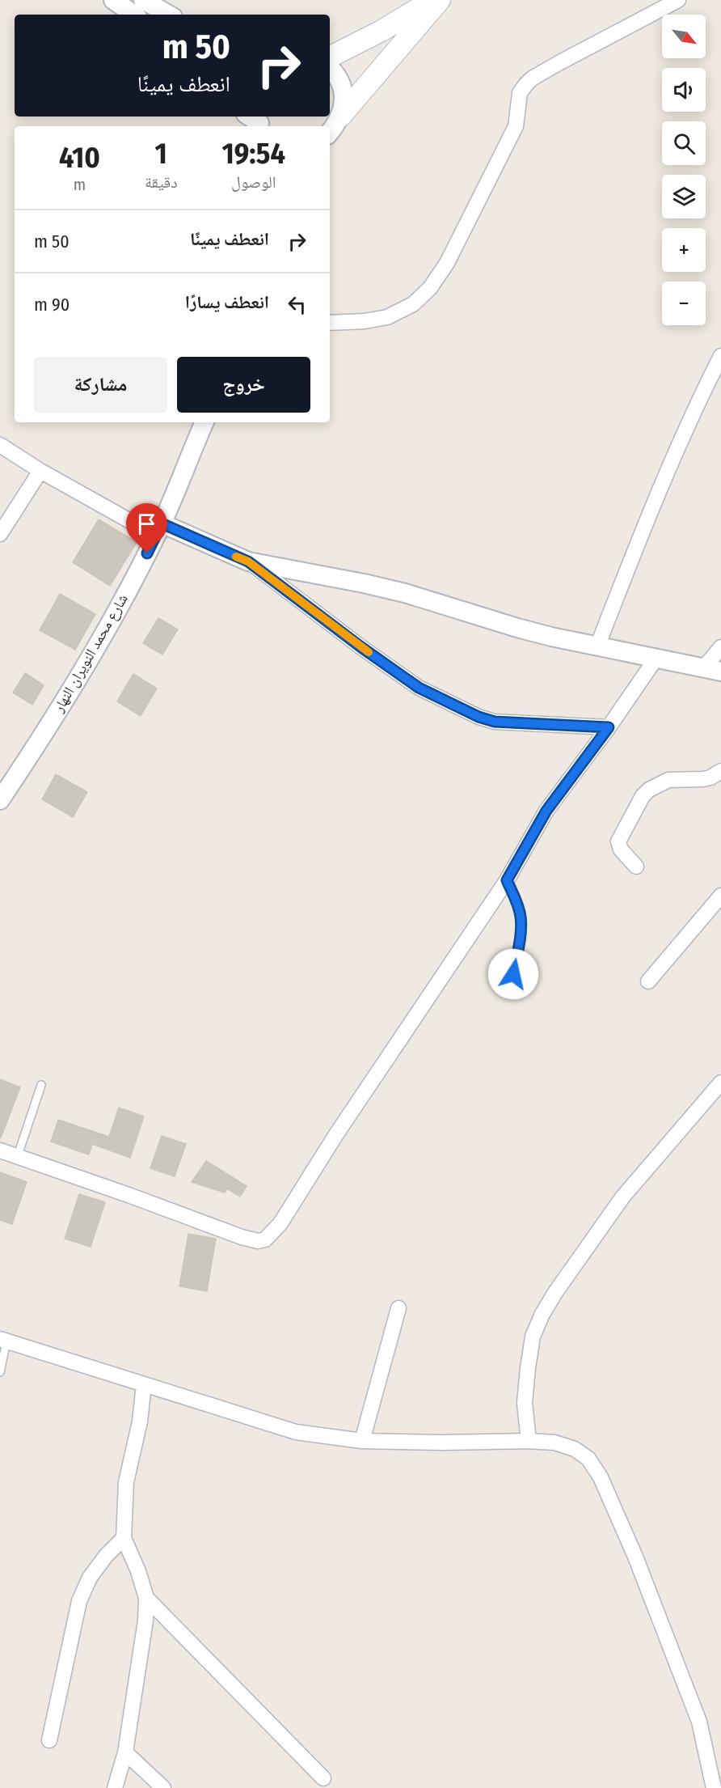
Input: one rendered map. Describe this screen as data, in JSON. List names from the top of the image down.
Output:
{
  "streets": {
    "street": ["شارع محمد النويران النهار"]
  },
  "north": "bottom right",
  "page": {
    "map_buttons": ["+", "−"],
    "turn": ["50 m", "انعطف يمينًا"],
    "eta": [
      "19:54",
      "الوصول",
      "1",
      "دقيقة",
      "410",
      "m"
    ],
    "list": [
      {
        "name": "انعطف يمينًا",
        "value": "50 m"
      },
      {
        "name": "انعطف يسارًا",
        "value": "90 m"
      }
    ],
    "buttons": ["خروج", "مشاركة"]
  }
}
